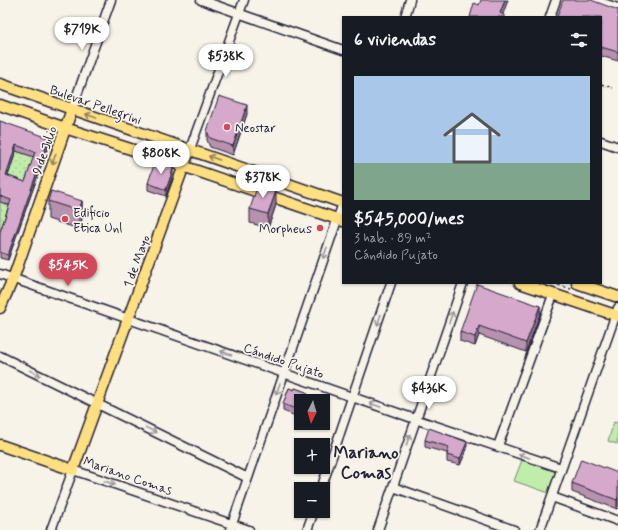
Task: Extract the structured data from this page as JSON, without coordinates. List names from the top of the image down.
{
  "streets": {
    "main road": [
      "Bulevar Pellegrini",
      "9 de Julio",
      "1 de Mayo",
      "Mariano Comas"
    ],
    "street": ["Cándido Pujato"]
  },
  "crossings": [
    ["Bulevar Pellegrini", "9 de Julio"],
    ["Bulevar Pellegrini", "1 de Mayo"],
    ["9 de Julio", "Cándido Pujato"],
    ["1 de Mayo", "Cándido Pujato"],
    ["1 de Mayo", "Mariano Comas"]
  ],
  "one_way": ["9 de Julio", "Cándido Pujato", "Mariano Comas"],
  "districts": ["Mariano Comas"],
  "places": ["Neostar", "Edificio Etica Unl", "Morpheus"],
  "north": "bottom",
  "page": {
    "heading": "6 viviendas",
    "price": [
      "$719K",
      "$538K",
      "$808K",
      "$378K",
      "$545K",
      "$436K"
    ],
    "list": [
      {
        "name": "$545,000/mes",
        "note": "3 hab. · 89 m² · Cándido Pujato"
      }
    ],
    "map_buttons": ["+", "−"]
  }
}
